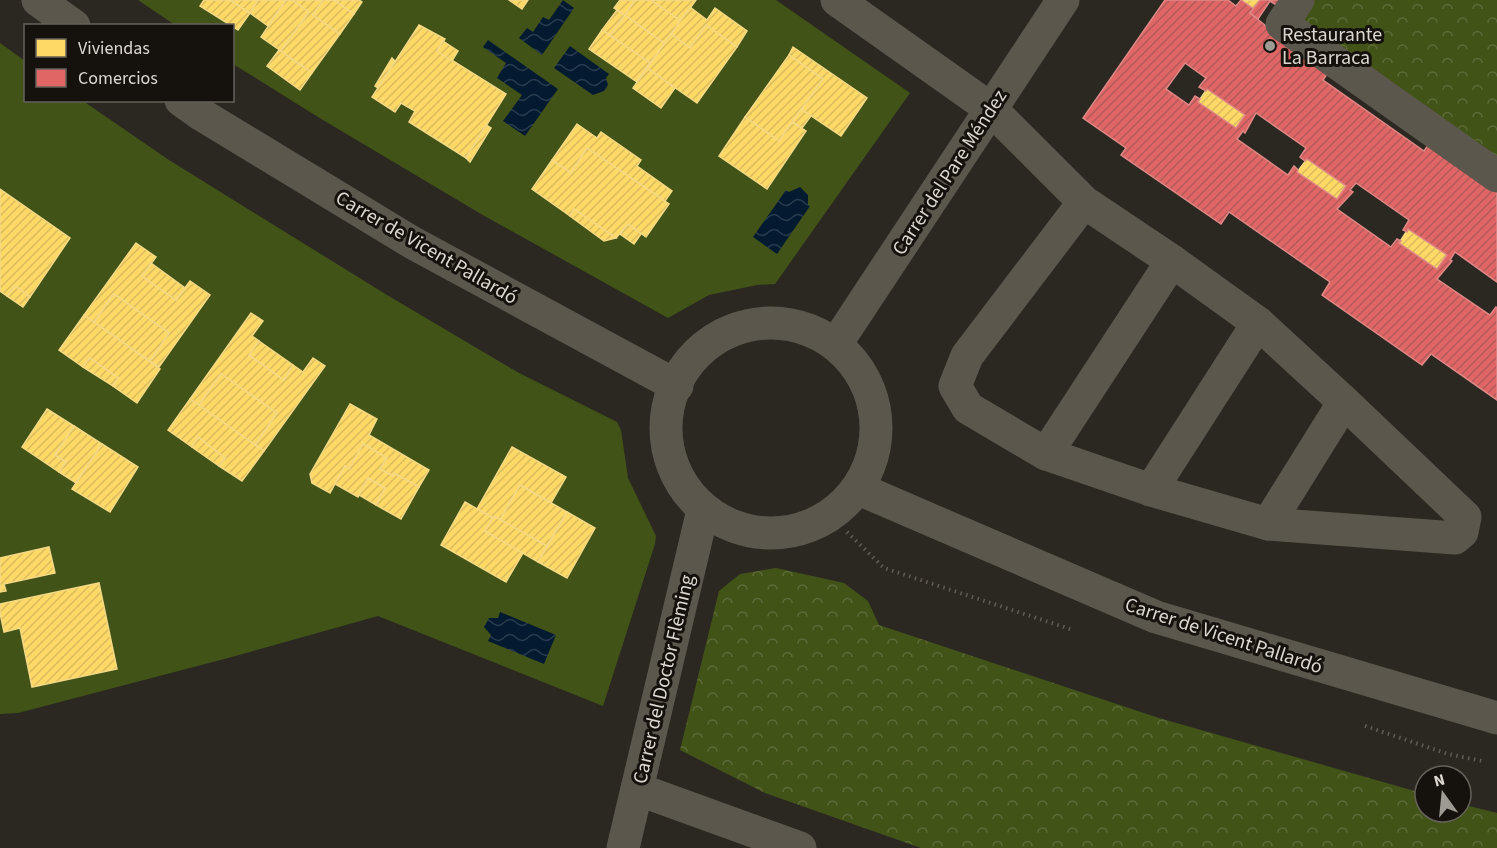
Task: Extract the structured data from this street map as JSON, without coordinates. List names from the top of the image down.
{
  "streets": {
    "street": ["Carrer del Pare Méndez", "Carrer de Vicent Pallardó", "Carrer del Doctor Flèming"]
  },
  "crossings": [
    ["Carrer del Pare Méndez", "Carrer de Vicent Pallardó"],
    ["Carrer del Pare Méndez", "Carrer del Doctor Flèming"],
    ["Carrer de Vicent Pallardó", "Carrer del Doctor Flèming"]
  ],
  "places": ["Restaurante La Barraca"],
  "legend": ["Viviendas", "Comercios"],
  "north": "top"
}
